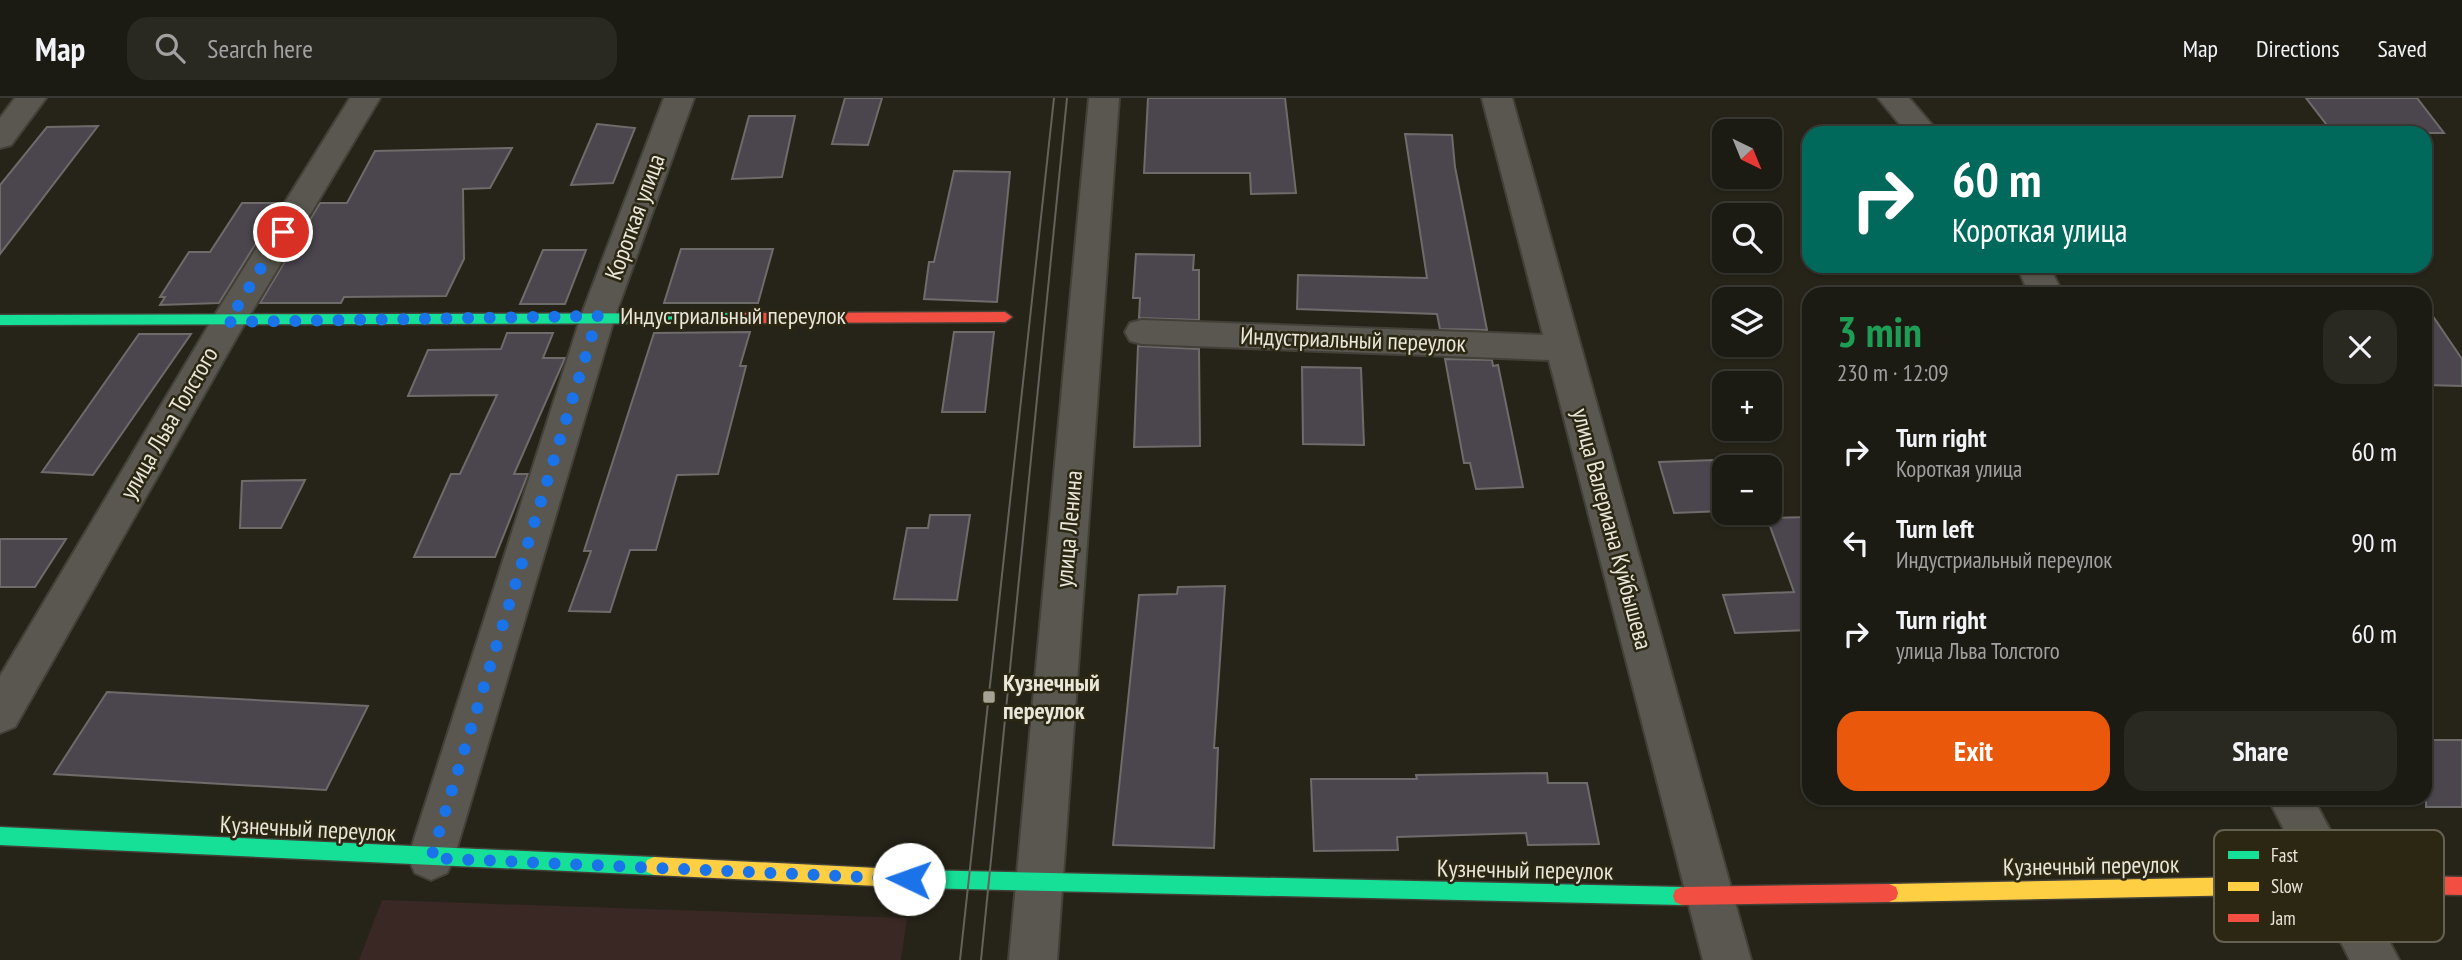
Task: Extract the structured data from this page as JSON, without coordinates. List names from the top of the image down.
{
  "streets": {
    "street": [
      "Короткая улица",
      "Индустриальный переулок",
      "улица Льва Толстого",
      "улица Ленина",
      "улица Валериана Куйбышева",
      "Кузнечный переулок"
    ]
  },
  "crossings": [
    ["Короткая улица", "Индустриальный переулок"],
    ["Короткая улица", "Кузнечный переулок"],
    ["Индустриальный переулок", "улица Льва Толстого"],
    ["Индустриальный переулок", "улица Валериана Куйбышева"],
    ["улица Ленина", "Кузнечный переулок"],
    ["улица Валериана Куйбышева", "Кузнечный переулок"]
  ],
  "places": {
    "transit": ["Кузнечный переулок"]
  },
  "legend": ["Fast", "Slow", "Jam"],
  "north": "bottom right",
  "page": {
    "header": "Map",
    "search": "Search here",
    "nav": ["Map", "Directions", "Saved"],
    "map_buttons": ["+", "−"],
    "turn": ["60 m", "Короткая улица"],
    "heading": ["3 min", "230 m · 12:09"],
    "list": [
      {
        "name": "Turn right",
        "note": "Короткая улица",
        "value": "60 m"
      },
      {
        "name": "Turn left",
        "note": "Индустриальный переулок",
        "value": "90 m"
      },
      {
        "name": "Turn right",
        "note": "улица Льва Толстого",
        "value": "60 m"
      }
    ],
    "buttons": ["Exit", "Share"]
  }
}
